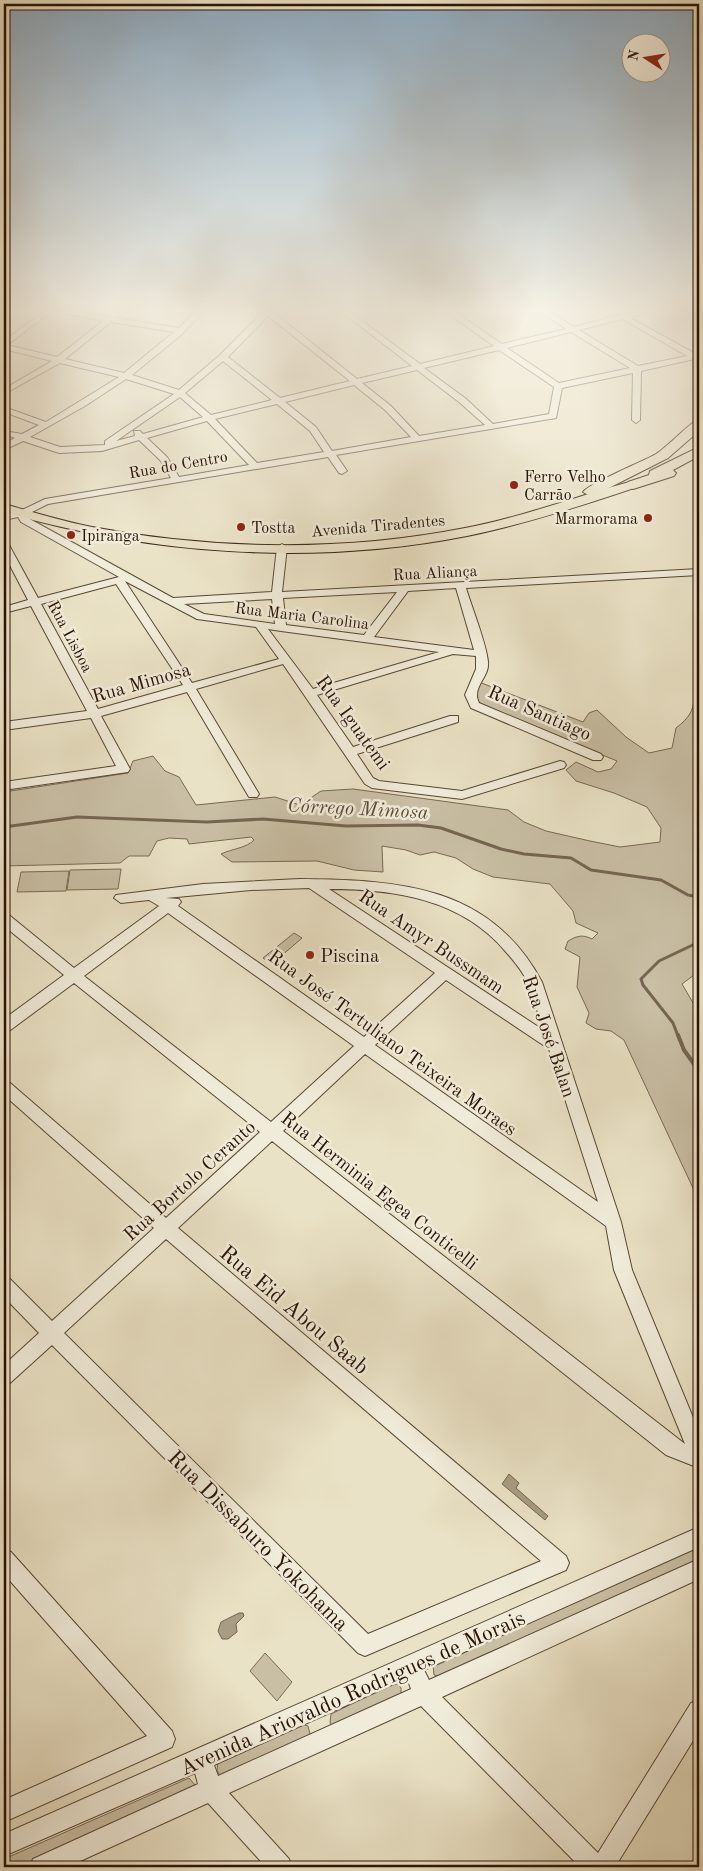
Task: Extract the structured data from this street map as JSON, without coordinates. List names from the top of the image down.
{
  "streets": {
    "main road": ["Avenida Tiradentes"],
    "street": [
      "Rua do Centro",
      "Rua Aliança",
      "Rua Maria Carolina",
      "Rua Lisboa",
      "Rua Mimosa",
      "Rua Santiago",
      "Rua Iguatemi",
      "Rua Amyr Bussmam",
      "Rua José Balan",
      "Rua José Tertuliano Teixeira Moraes",
      "Rua Bortolo Ceranto",
      "Rua Herminia Egea Conticelli",
      "Rua Eid Abou Saab",
      "Rua Dissaburo Yokohama",
      "Avenida Ariovaldo Rodrigues de Morais"
    ]
  },
  "crossings": [
    ["Rua do Centro", "Avenida Tiradentes"],
    ["Rua do Centro", "Rua Maria Carolina"],
    ["Avenida Tiradentes", "Rua Maria Carolina"],
    ["Rua Aliança", "Rua Maria Carolina"],
    ["Rua Aliança", "Rua Santiago"],
    ["Rua Maria Carolina", "Rua Santiago"],
    ["Rua Maria Carolina", "Rua Iguatemi"],
    ["Rua Lisboa", "Rua Mimosa"],
    ["Rua Mimosa", "Rua Iguatemi"],
    ["Rua Amyr Bussmam", "Rua José Balan"],
    ["Rua Amyr Bussmam", "Rua Bortolo Ceranto"],
    ["Rua José Balan", "Rua José Tertuliano Teixeira Moraes"],
    ["Rua José Tertuliano Teixeira Moraes", "Rua Bortolo Ceranto"],
    ["Rua Bortolo Ceranto", "Rua Herminia Egea Conticelli"],
    ["Rua Bortolo Ceranto", "Rua Eid Abou Saab"],
    ["Rua Bortolo Ceranto", "Rua Dissaburo Yokohama"],
    ["Rua Eid Abou Saab", "Rua Dissaburo Yokohama"]
  ],
  "water": ["Córrego Mimosa"],
  "places": [
    "Ferro Velho Carrão",
    "Marmorama",
    "Tostta",
    "Ipiranga",
    "Piscina"
  ],
  "north": "left"
}
